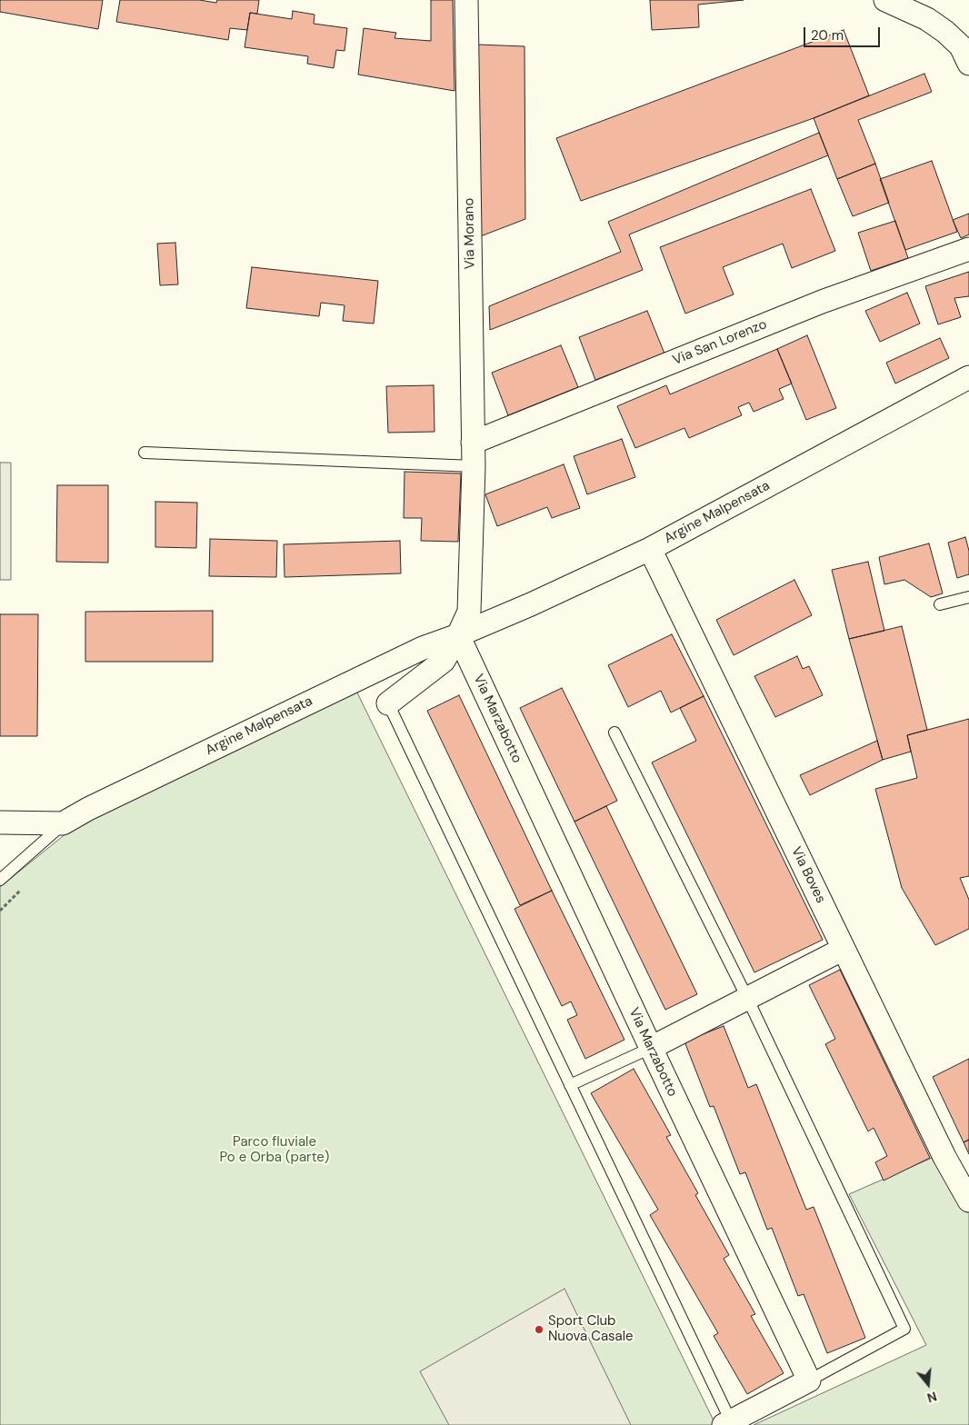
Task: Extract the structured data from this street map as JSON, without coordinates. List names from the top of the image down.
{
  "streets": {
    "street": [
      "Via Morano",
      "Via San Lorenzo",
      "Argine Malpensata",
      "Via Marzabotto",
      "Via Boves"
    ]
  },
  "crossings": [
    ["Via Morano", "Via San Lorenzo"],
    ["Via Morano", "Argine Malpensata"],
    ["Via Morano", "Via Marzabotto"],
    ["Argine Malpensata", "Via Marzabotto"],
    ["Argine Malpensata", "Via Boves"]
  ],
  "parks": ["Parco fluviale Po e Orba (parte)"],
  "places": ["Sport Club Nuova Casale"],
  "scale_bar": "20 m",
  "north": "bottom"
}
